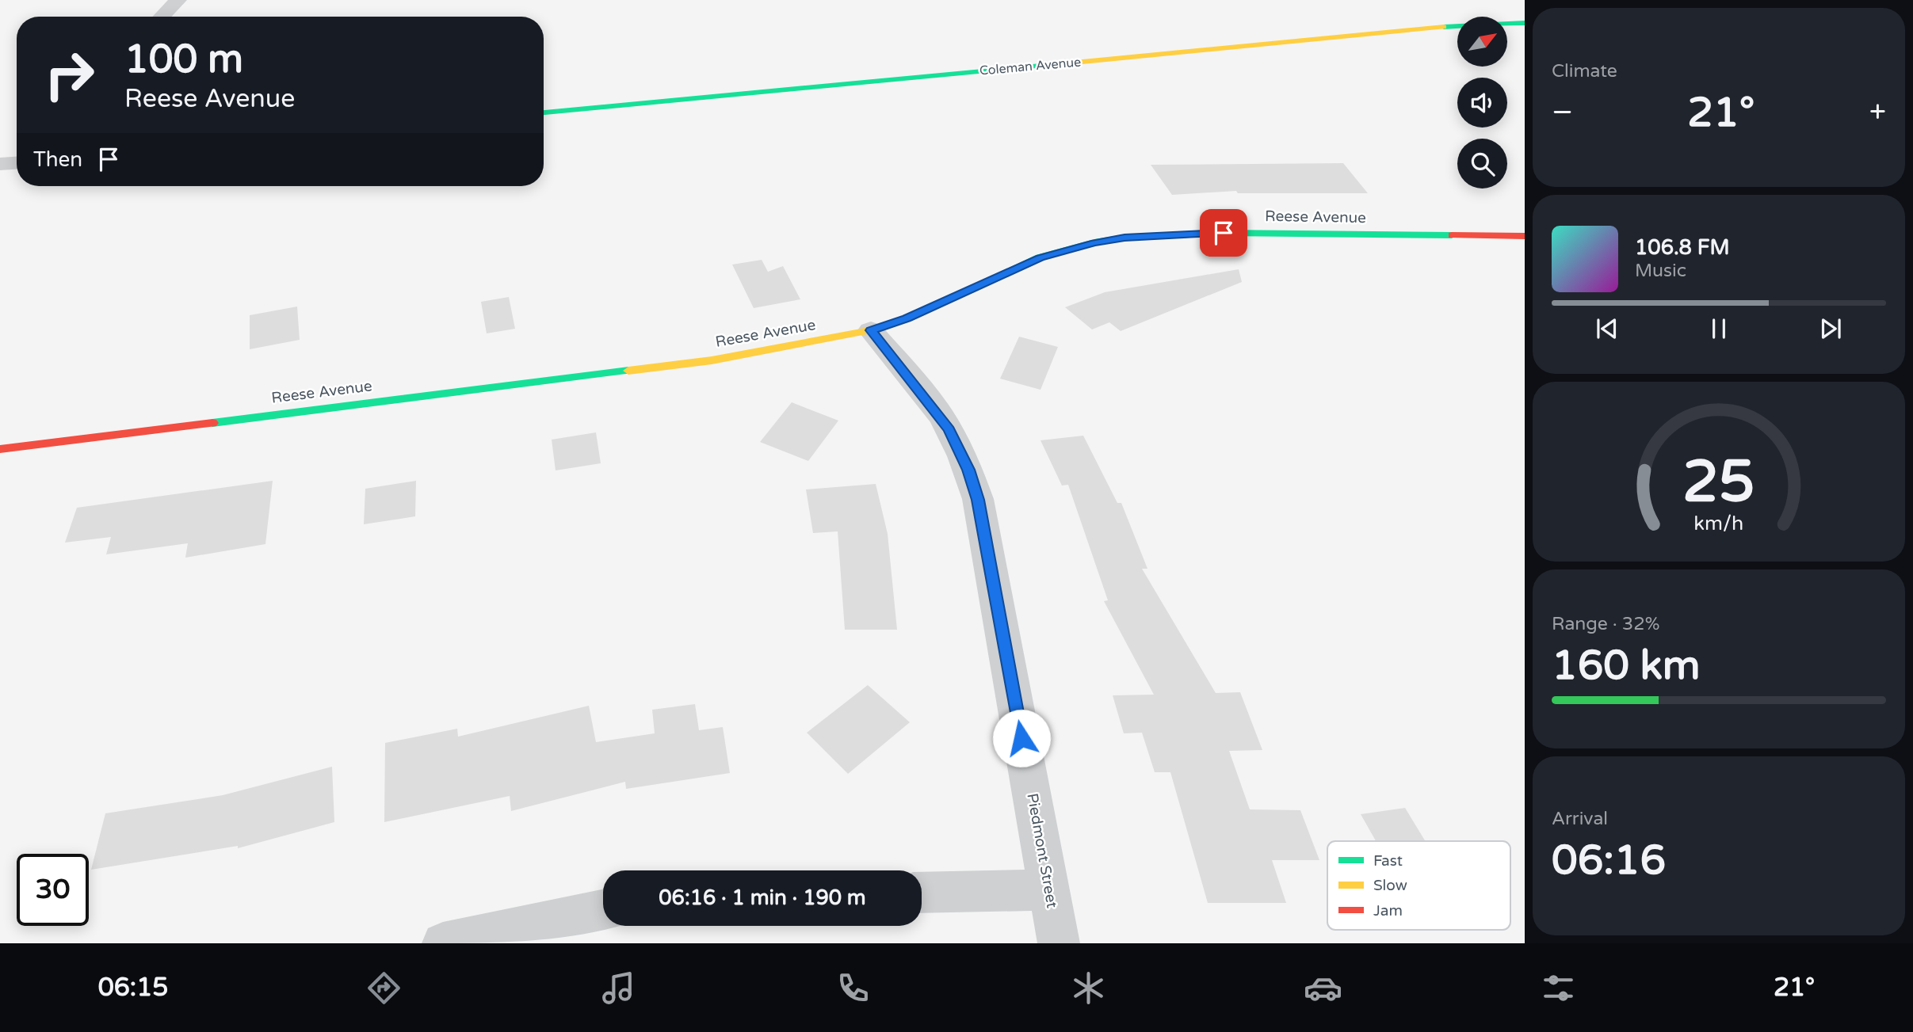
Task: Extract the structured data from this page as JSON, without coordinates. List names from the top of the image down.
{
  "streets": {
    "street": ["Coleman Avenue", "Reese Avenue", "Piedmont Street"]
  },
  "crossings": [
    ["Reese Avenue", "Piedmont Street"]
  ],
  "legend": ["Fast", "Slow", "Jam"],
  "north": "top right",
  "page": {
    "tile": [
      "Climate",
      ["Range · 32%", "160 km"],
      ["Arrival", "06:16"]
    ],
    "turn": ["100 m", "Reese Avenue"],
    "heat": ["−", "21°", "+"],
    "then": "Then",
    "song": ["106.8 FM", "Music"],
    "limit": "30",
    "trip": "06:16 · 1 min · 190 m",
    "tabs": ["06:15", "21°"],
    "gauge": ["25", "km/h"]
  }
}
